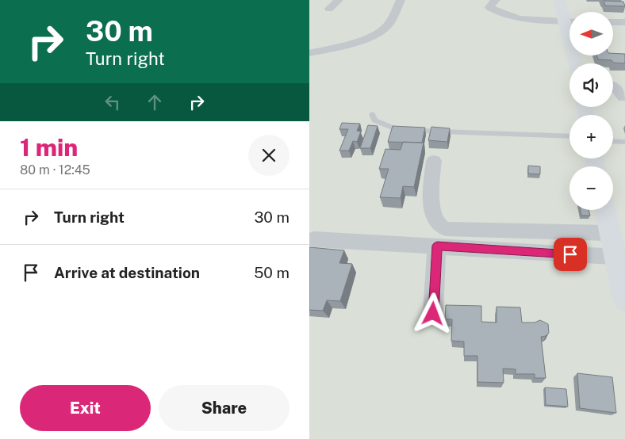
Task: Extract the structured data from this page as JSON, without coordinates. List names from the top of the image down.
{
  "north": "left",
  "page": {
    "turn": ["30 m", "Turn right"],
    "map_buttons": ["+", "−"],
    "heading": ["1 min", "80 m · 12:45"],
    "list": [
      {
        "name": "Turn right",
        "value": "30 m"
      },
      {
        "name": "Arrive at destination",
        "value": "50 m"
      }
    ],
    "buttons": ["Exit", "Share"]
  }
}
